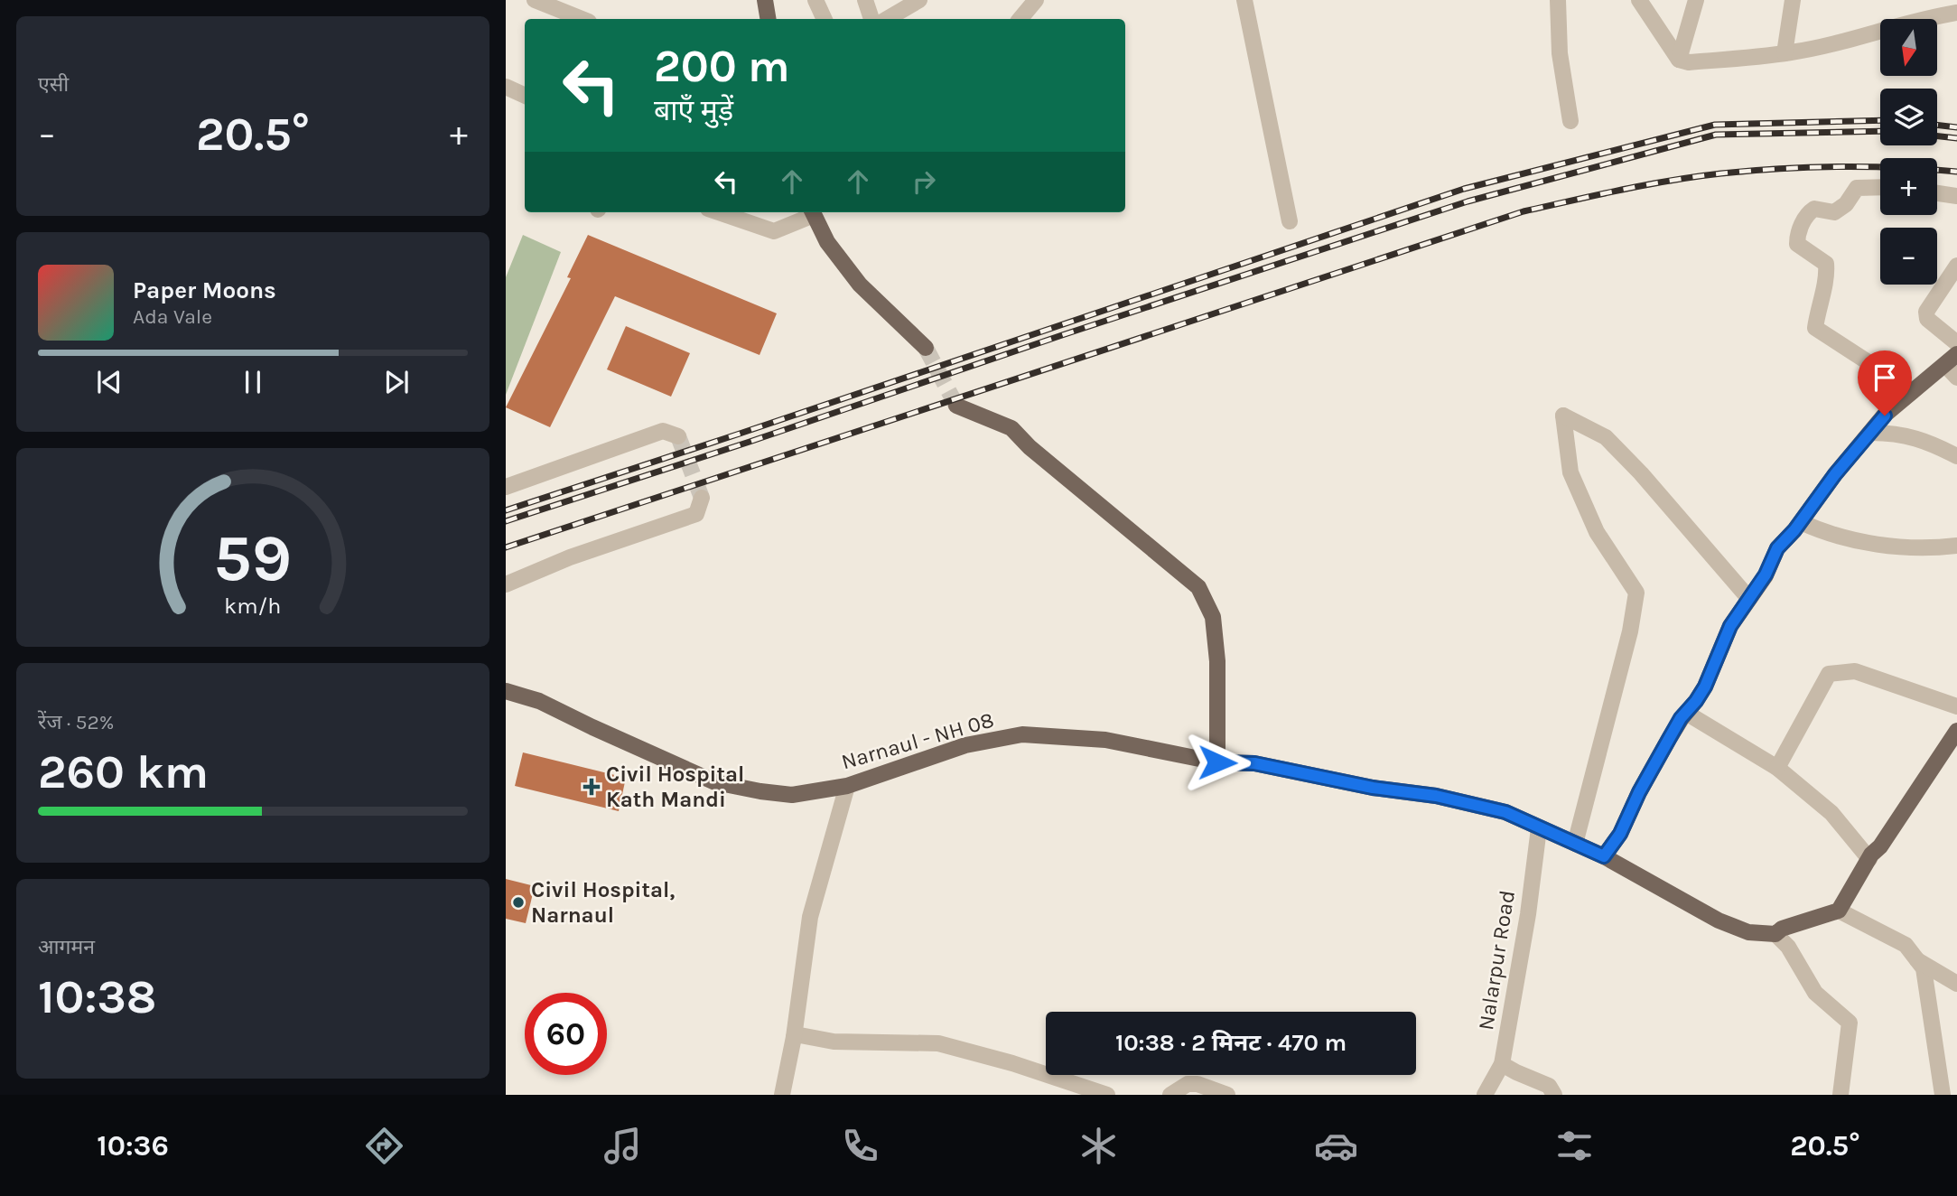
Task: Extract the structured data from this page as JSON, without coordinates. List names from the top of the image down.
{
  "streets": {
    "main road": ["Narnaul - NH 08"],
    "street": ["Nalarpur Road"]
  },
  "crossings": [
    ["Narnaul - NH 08", "Nalarpur Road"]
  ],
  "places": {
    "health": ["Civil Hospital Kath Mandi"],
    "other": ["Civil Hospital, Narnaul"]
  },
  "north": "bottom",
  "page": {
    "tile": [
      "एसी",
      ["रेंज · 52%", "260 km"],
      ["आगमन", "10:38"]
    ],
    "map_buttons": ["+", "−"],
    "turn": ["200 m", "बाएँ मुड़ें"],
    "heat": ["−", "20.5°", "+"],
    "song": ["Paper Moons", "Ada Vale"],
    "limit": "60",
    "trip": "10:38 · 2 मिनट · 470 m",
    "tabs": ["10:36", "20.5°"],
    "gauge": ["59", "km/h"]
  }
}
